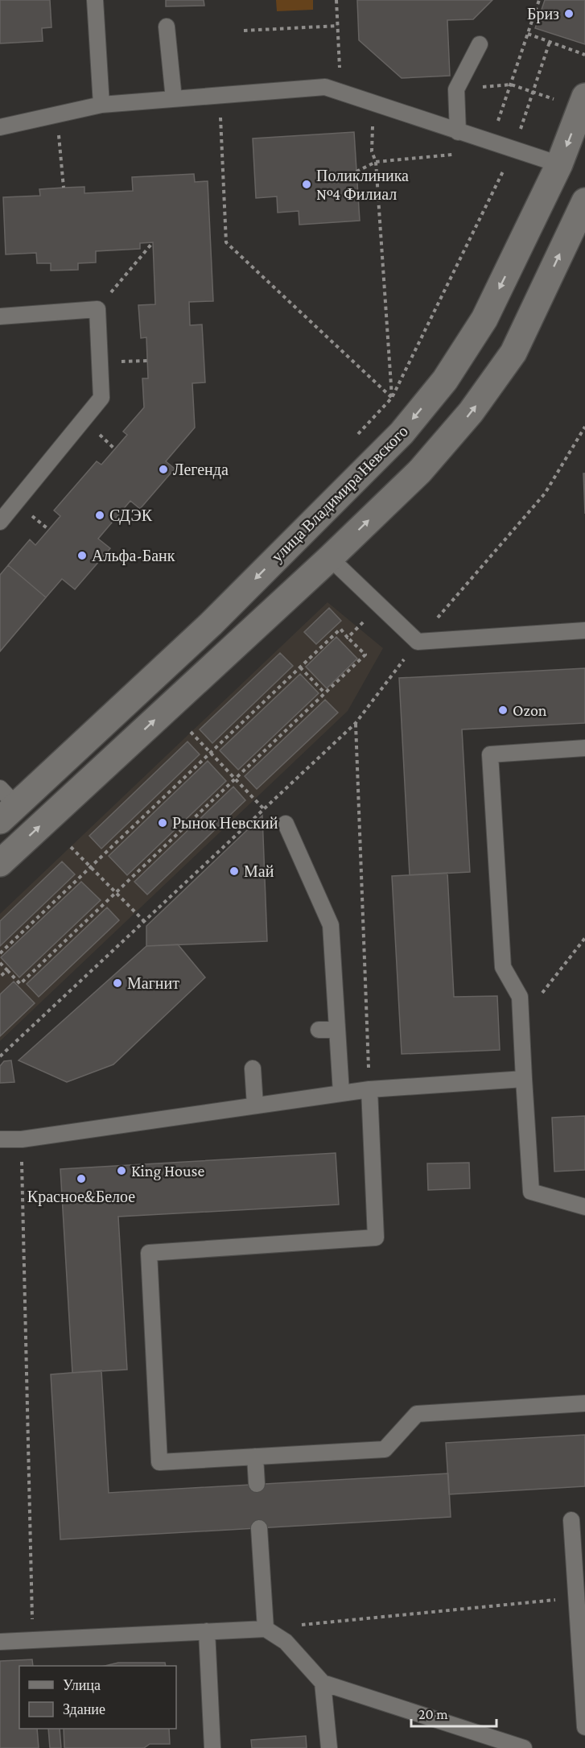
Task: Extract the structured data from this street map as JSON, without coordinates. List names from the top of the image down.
{
  "streets": {
    "street": ["улица Владимира Невского"]
  },
  "places": [
    "Бриз",
    "Поликлиника №4 Филиал",
    "Легенда",
    "СДЭК",
    "Альфа-Банк",
    "Ozon",
    "Рынок Невский",
    "Май",
    "Магнит",
    "King House",
    "Красное&Белое"
  ],
  "legend": ["Улица", "Здание"],
  "scale_bar": "20 m"
}
